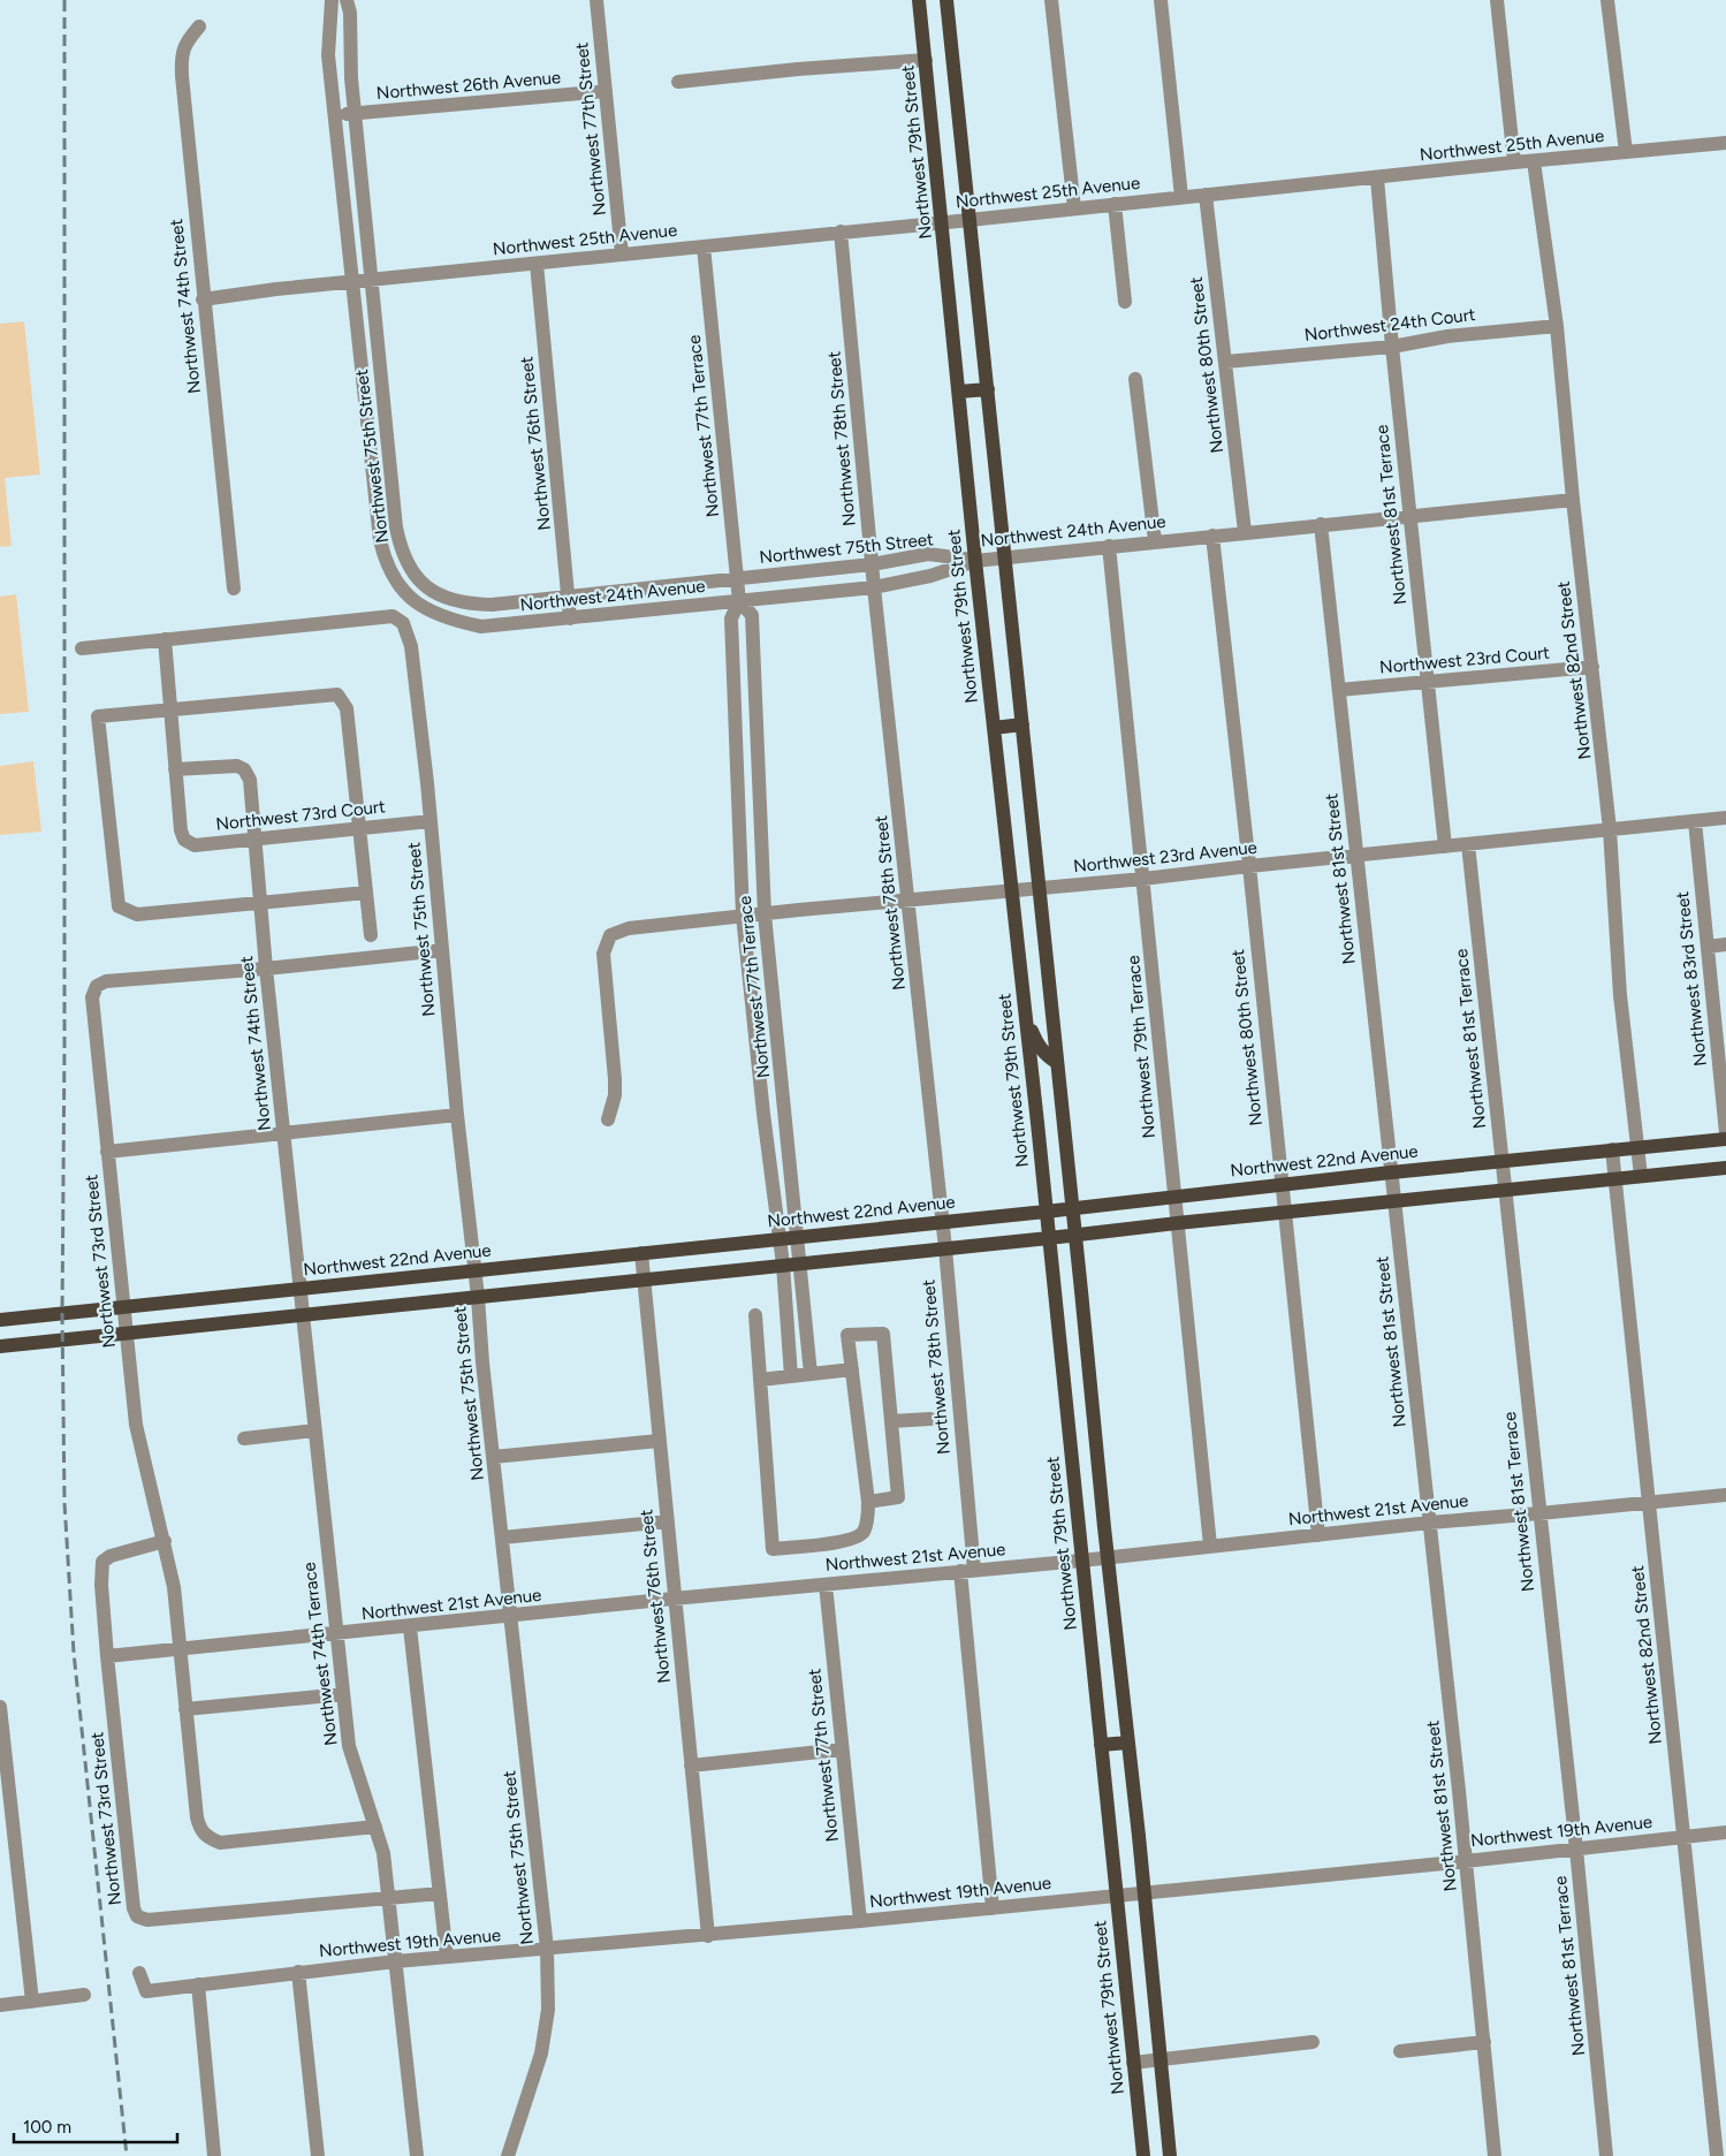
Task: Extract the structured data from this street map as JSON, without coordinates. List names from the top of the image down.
{
  "streets": {
    "main road": ["Northwest 79th Street", "Northwest 22nd Avenue"],
    "street": [
      "Northwest 26th Avenue",
      "Northwest 77th Street",
      "Northwest 25th Avenue",
      "Northwest 74th Street",
      "Northwest 24th Court",
      "Northwest 80th Street",
      "Northwest 77th Terrace",
      "Northwest 78th Street",
      "Northwest 76th Street",
      "Northwest 75th Street",
      "Northwest 81st Terrace",
      "Northwest 24th Avenue",
      "Northwest 23rd Court",
      "Northwest 82nd Street",
      "Northwest 73rd Court",
      "Northwest 23rd Avenue",
      "Northwest 81st Street",
      "Northwest 83rd Street",
      "Northwest 79th Terrace",
      "Northwest 73rd Street",
      "Northwest 21st Avenue",
      "Northwest 74th Terrace",
      "Northwest 19th Avenue"
    ]
  },
  "crossings": [
    ["Northwest 26th Avenue", "Northwest 77th Street"],
    ["Northwest 26th Avenue", "Northwest 75th Street"],
    ["Northwest 77th Street", "Northwest 25th Avenue"],
    ["Northwest 77th Street", "Northwest 21st Avenue"],
    ["Northwest 77th Street", "Northwest 19th Avenue"],
    ["Northwest 25th Avenue", "Northwest 79th Street"],
    ["Northwest 25th Avenue", "Northwest 74th Street"],
    ["Northwest 25th Avenue", "Northwest 80th Street"],
    ["Northwest 25th Avenue", "Northwest 77th Terrace"],
    ["Northwest 25th Avenue", "Northwest 78th Street"],
    ["Northwest 25th Avenue", "Northwest 76th Street"],
    ["Northwest 25th Avenue", "Northwest 75th Street"],
    ["Northwest 25th Avenue", "Northwest 81st Terrace"],
    ["Northwest 25th Avenue", "Northwest 82nd Street"],
    ["Northwest 79th Street", "Northwest 75th Street"],
    ["Northwest 79th Street", "Northwest 24th Avenue"],
    ["Northwest 79th Street", "Northwest 23rd Avenue"],
    ["Northwest 79th Street", "Northwest 22nd Avenue"],
    ["Northwest 79th Street", "Northwest 21st Avenue"],
    ["Northwest 79th Street", "Northwest 19th Avenue"],
    ["Northwest 74th Street", "Northwest 73rd Court"],
    ["Northwest 74th Street", "Northwest 22nd Avenue"],
    ["Northwest 74th Street", "Northwest 73rd Street"],
    ["Northwest 74th Street", "Northwest 74th Terrace"],
    ["Northwest 24th Court", "Northwest 80th Street"],
    ["Northwest 24th Court", "Northwest 81st Terrace"],
    ["Northwest 24th Court", "Northwest 82nd Street"],
    ["Northwest 80th Street", "Northwest 24th Avenue"],
    ["Northwest 80th Street", "Northwest 23rd Avenue"],
    ["Northwest 80th Street", "Northwest 22nd Avenue"],
    ["Northwest 80th Street", "Northwest 21st Avenue"],
    ["Northwest 77th Terrace", "Northwest 75th Street"],
    ["Northwest 77th Terrace", "Northwest 24th Avenue"],
    ["Northwest 77th Terrace", "Northwest 23rd Avenue"],
    ["Northwest 77th Terrace", "Northwest 22nd Avenue"],
    ["Northwest 78th Street", "Northwest 75th Street"],
    ["Northwest 78th Street", "Northwest 24th Avenue"],
    ["Northwest 78th Street", "Northwest 23rd Avenue"],
    ["Northwest 78th Street", "Northwest 22nd Avenue"],
    ["Northwest 78th Street", "Northwest 21st Avenue"],
    ["Northwest 78th Street", "Northwest 19th Avenue"],
    ["Northwest 76th Street", "Northwest 75th Street"],
    ["Northwest 76th Street", "Northwest 24th Avenue"],
    ["Northwest 76th Street", "Northwest 22nd Avenue"],
    ["Northwest 76th Street", "Northwest 21st Avenue"],
    ["Northwest 76th Street", "Northwest 19th Avenue"],
    ["Northwest 75th Street", "Northwest 24th Avenue"],
    ["Northwest 75th Street", "Northwest 73rd Court"],
    ["Northwest 75th Street", "Northwest 22nd Avenue"],
    ["Northwest 75th Street", "Northwest 21st Avenue"],
    ["Northwest 75th Street", "Northwest 19th Avenue"],
    ["Northwest 81st Terrace", "Northwest 24th Avenue"],
    ["Northwest 81st Terrace", "Northwest 23rd Court"],
    ["Northwest 81st Terrace", "Northwest 23rd Avenue"],
    ["Northwest 81st Terrace", "Northwest 22nd Avenue"],
    ["Northwest 81st Terrace", "Northwest 21st Avenue"],
    ["Northwest 81st Terrace", "Northwest 19th Avenue"],
    ["Northwest 24th Avenue", "Northwest 82nd Street"],
    ["Northwest 24th Avenue", "Northwest 81st Street"],
    ["Northwest 24th Avenue", "Northwest 79th Terrace"],
    ["Northwest 23rd Court", "Northwest 82nd Street"],
    ["Northwest 23rd Court", "Northwest 81st Street"],
    ["Northwest 82nd Street", "Northwest 23rd Avenue"],
    ["Northwest 82nd Street", "Northwest 22nd Avenue"],
    ["Northwest 82nd Street", "Northwest 21st Avenue"],
    ["Northwest 82nd Street", "Northwest 19th Avenue"],
    ["Northwest 23rd Avenue", "Northwest 81st Street"],
    ["Northwest 23rd Avenue", "Northwest 83rd Street"],
    ["Northwest 23rd Avenue", "Northwest 79th Terrace"],
    ["Northwest 81st Street", "Northwest 22nd Avenue"],
    ["Northwest 81st Street", "Northwest 21st Avenue"],
    ["Northwest 81st Street", "Northwest 19th Avenue"],
    ["Northwest 79th Terrace", "Northwest 22nd Avenue"],
    ["Northwest 79th Terrace", "Northwest 21st Avenue"],
    ["Northwest 22nd Avenue", "Northwest 73rd Street"],
    ["Northwest 73rd Street", "Northwest 21st Avenue"],
    ["Northwest 73rd Street", "Northwest 74th Terrace"],
    ["Northwest 21st Avenue", "Northwest 74th Terrace"],
    ["Northwest 74th Terrace", "Northwest 19th Avenue"]
  ],
  "scale_bar": "100 m"
}
